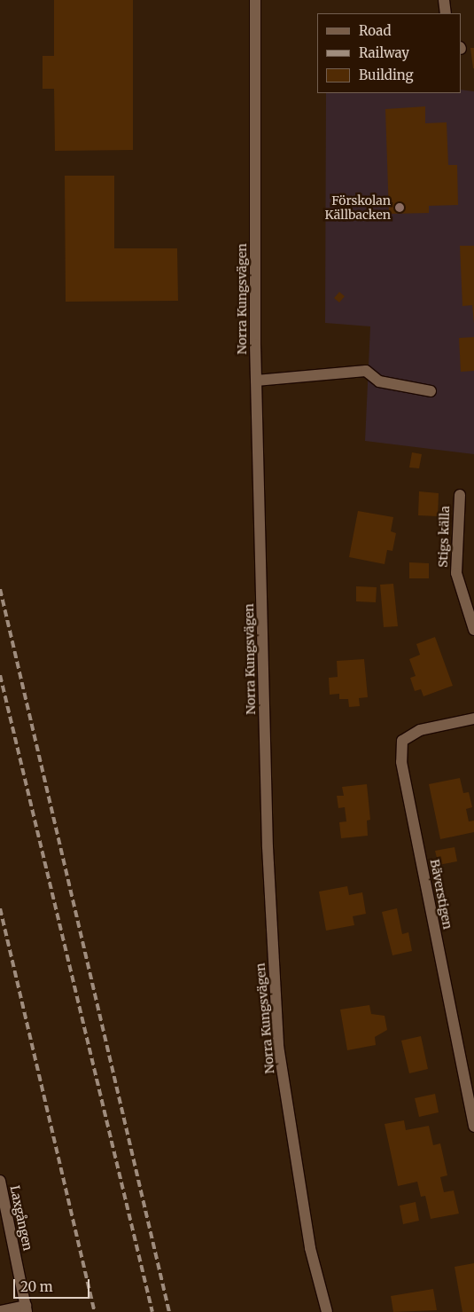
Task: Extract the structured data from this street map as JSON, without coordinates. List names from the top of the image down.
{
  "streets": {
    "street": [
      "Norra Kungsvägen",
      "Stigs källa",
      "Bäverstigen",
      "Laxgången"
    ]
  },
  "places": ["Förskolan Källbacken"],
  "legend": ["Road", "Railway", "Building"],
  "scale_bar": "20 m"
}
